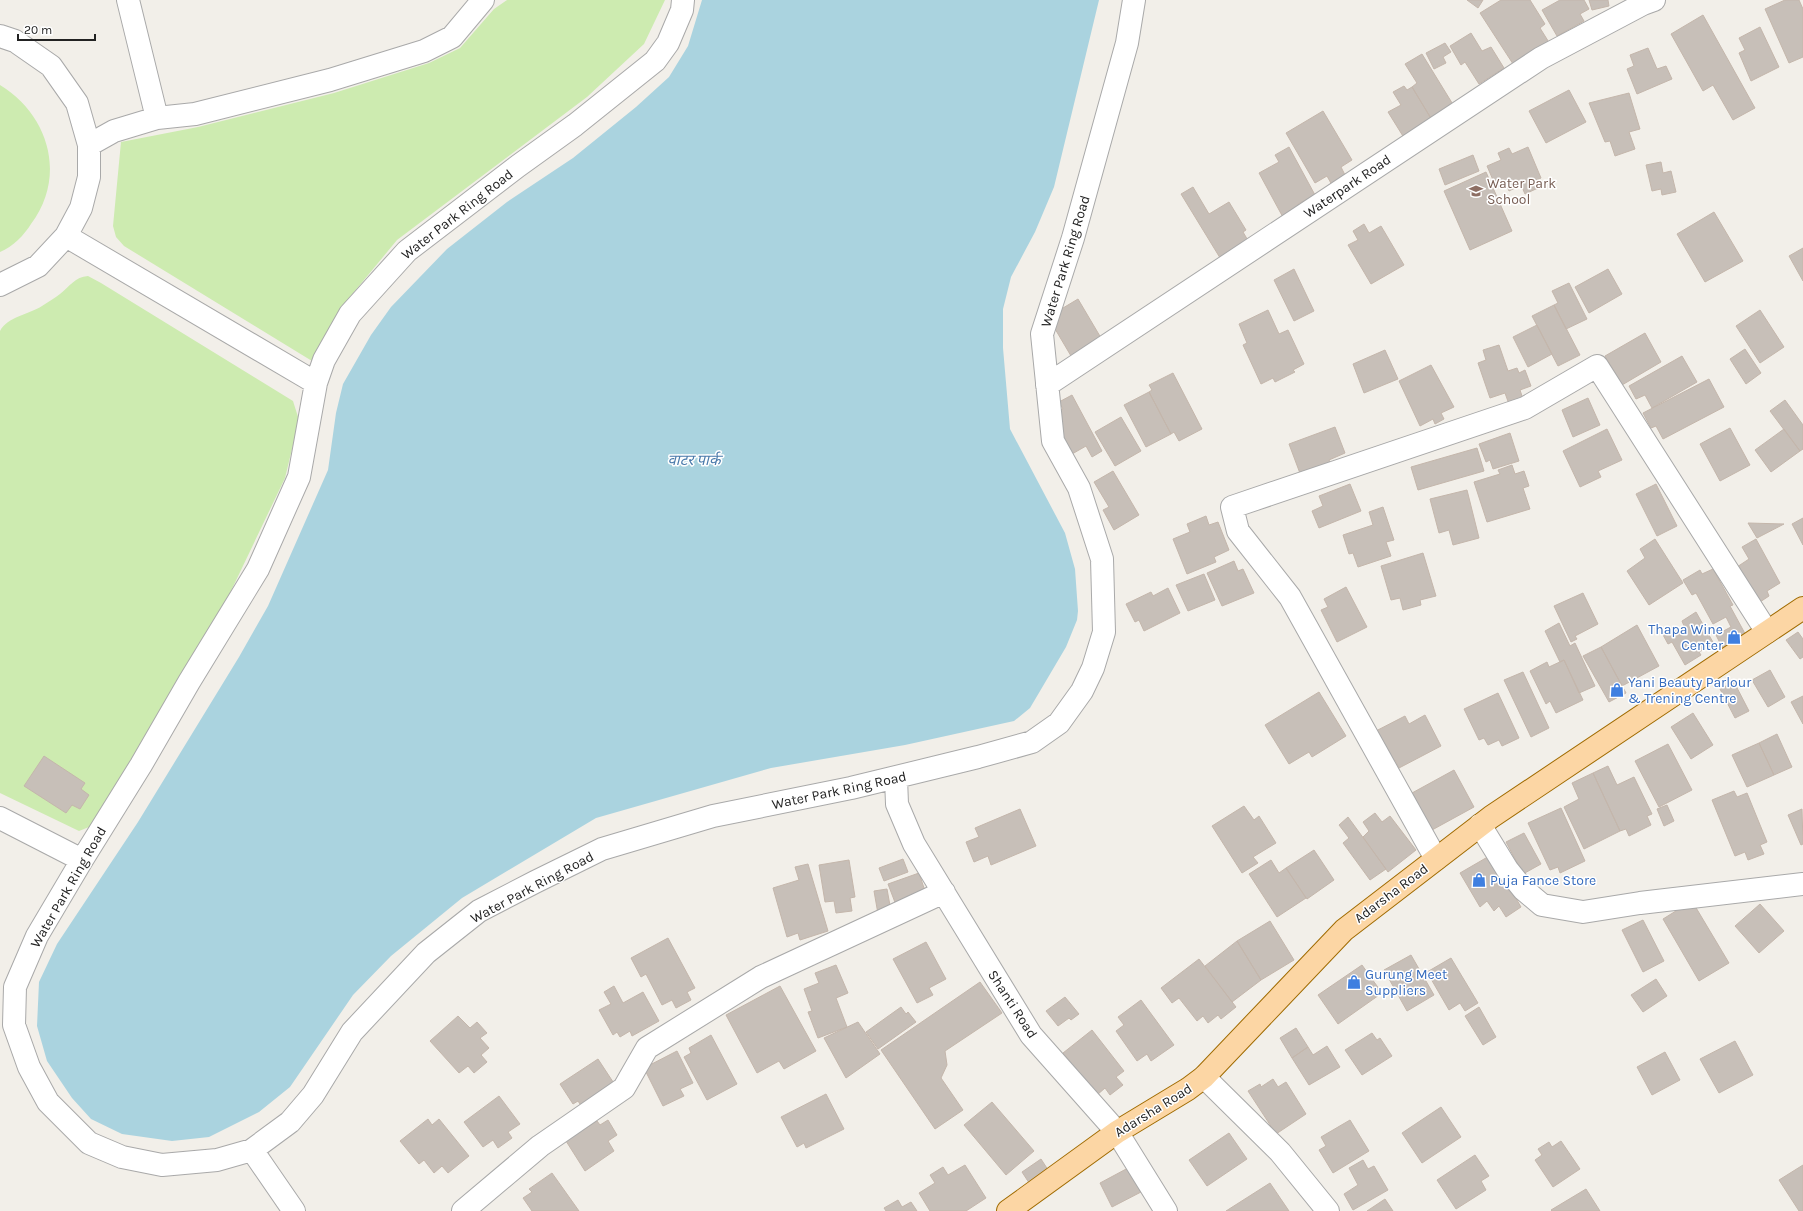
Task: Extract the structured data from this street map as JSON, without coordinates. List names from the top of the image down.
{
  "streets": {
    "main road": ["Adarsha Road"],
    "street": ["Waterpark Road", "Water Park Ring Road", "Shanti Road"]
  },
  "crossings": [
    ["Waterpark Road", "Water Park Ring Road"],
    ["Water Park Ring Road", "Shanti Road"],
    ["Adarsha Road", "Shanti Road"]
  ],
  "water": ["वाटर पार्क"],
  "places": {
    "school or university": ["Water Park School"],
    "shop": [
      "Thapa Wine Center",
      "Yani Beauty Parlour & Trening Centre",
      "Puja Fance Store",
      "Gurung Meet Suppliers"
    ]
  },
  "scale_bar": "20 m"
}
